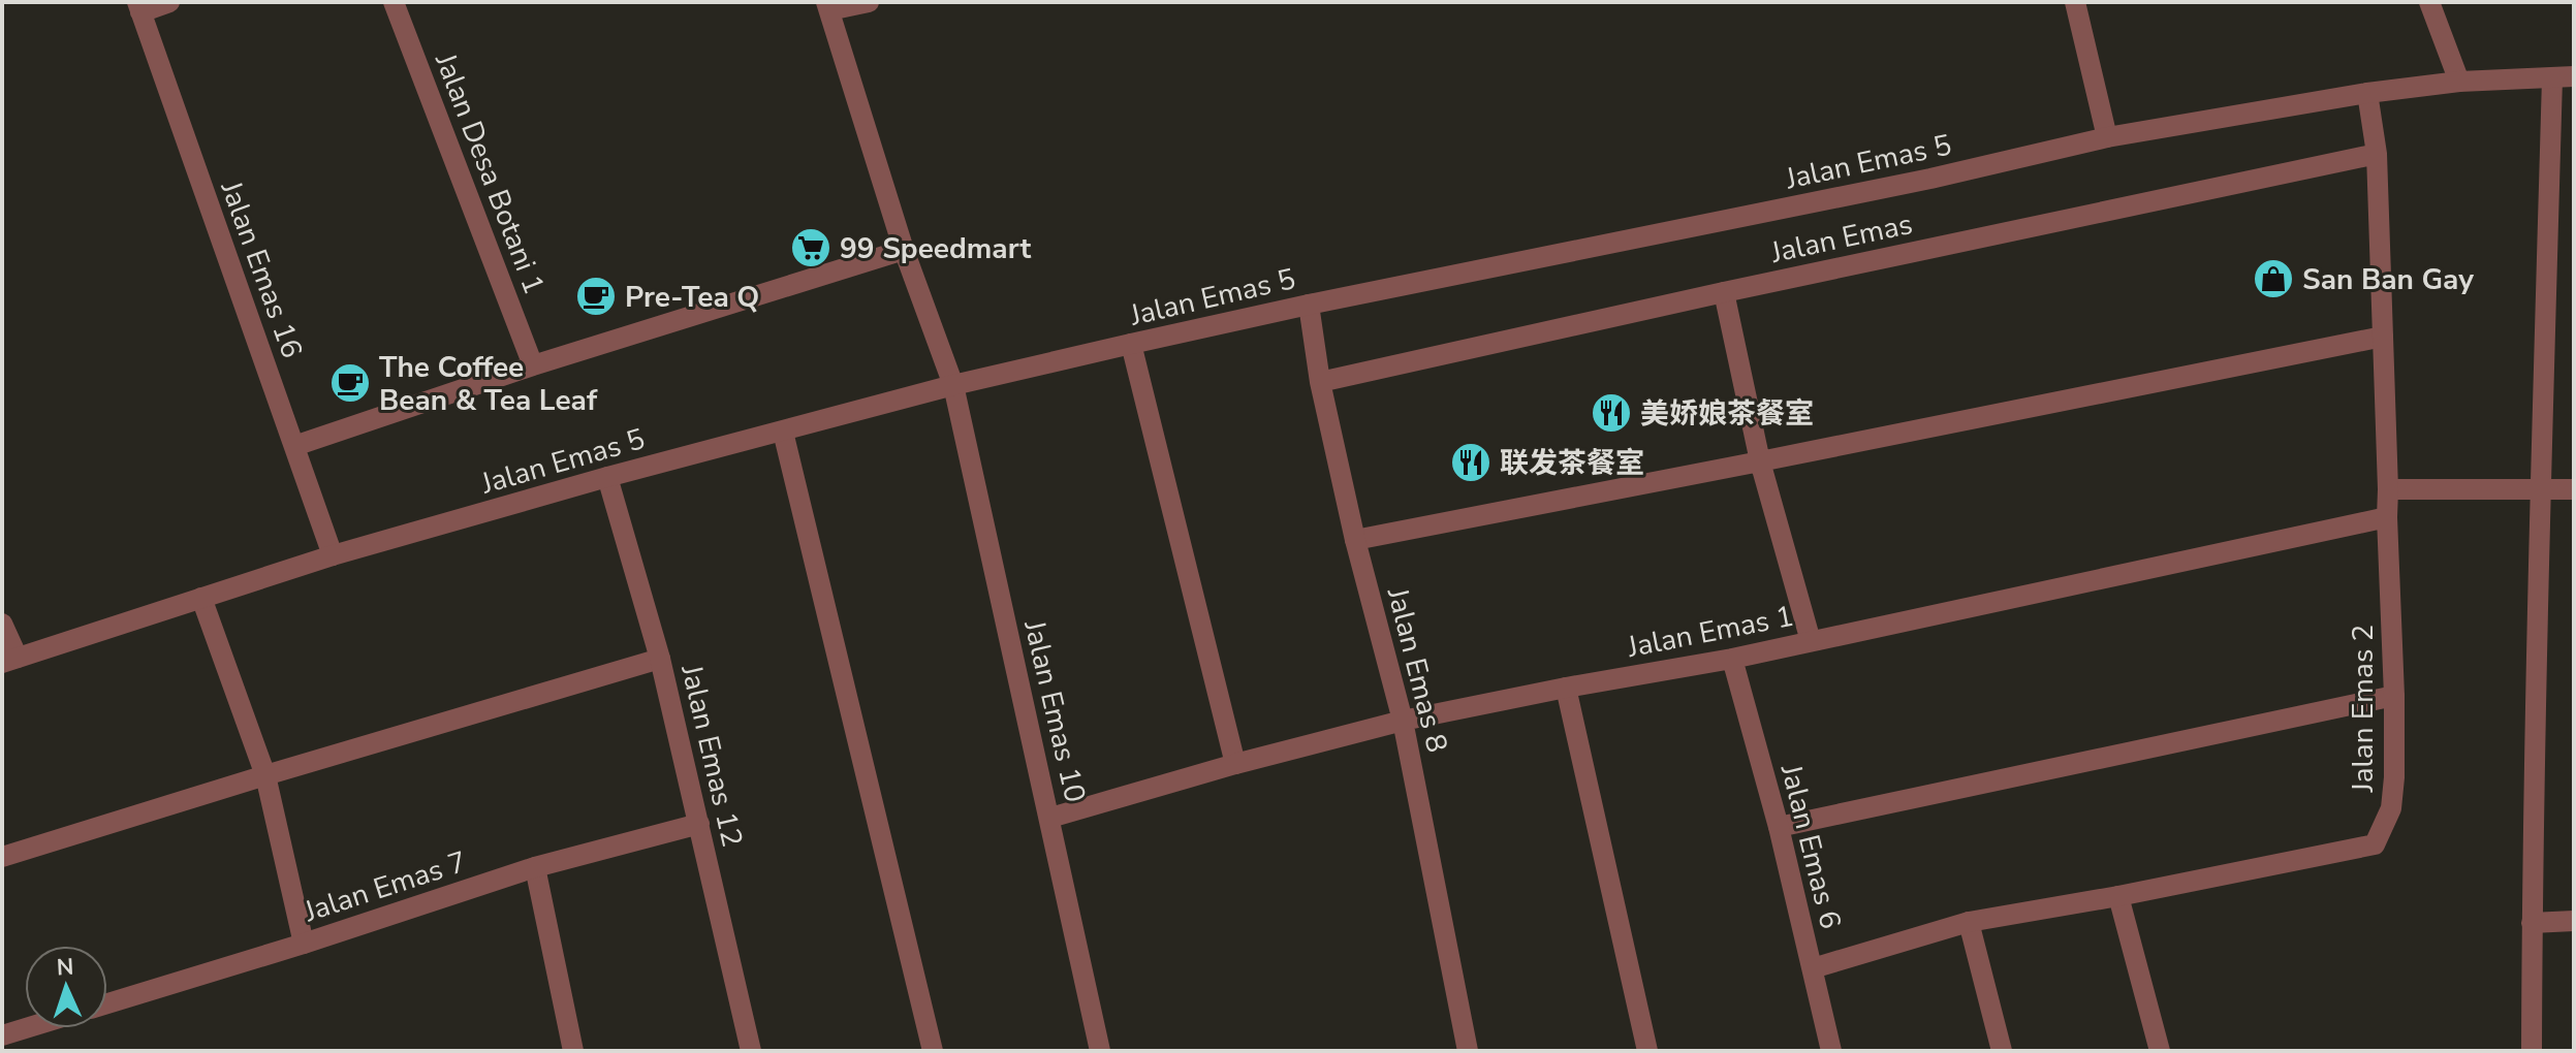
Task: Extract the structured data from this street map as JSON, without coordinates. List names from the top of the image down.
{
  "streets": {
    "street": [
      "Jalan Emas 5",
      "Jalan Desa Botani 1",
      "Jalan Emas",
      "Jalan Emas 16",
      "Jalan Emas 1",
      "Jalan Emas 8",
      "Jalan Emas 2",
      "Jalan Emas 10",
      "Jalan Emas 12",
      "Jalan Emas 6",
      "Jalan Emas 7"
    ]
  },
  "crossings": [
    ["Jalan Emas 5", "Jalan Emas 16"],
    ["Jalan Emas 5", "Jalan Emas 8"],
    ["Jalan Emas 5", "Jalan Emas 2"],
    ["Jalan Emas 5", "Jalan Emas 10"],
    ["Jalan Emas 5", "Jalan Emas 12"],
    ["Jalan Emas", "Jalan Emas 8"],
    ["Jalan Emas", "Jalan Emas 2"],
    ["Jalan Emas 1", "Jalan Emas 8"],
    ["Jalan Emas 1", "Jalan Emas 2"],
    ["Jalan Emas 1", "Jalan Emas 10"],
    ["Jalan Emas 1", "Jalan Emas 6"],
    ["Jalan Emas 2", "Jalan Emas 6"],
    ["Jalan Emas 12", "Jalan Emas 7"]
  ],
  "places": {
    "supermarket": ["99 Speedmart"],
    "shop": ["San Ban Gay"],
    "cafe": ["Pre-Tea Q", "The Coffee Bean & Tea Leaf"],
    "restaurant": ["美娇娘茶餐室", "联发茶餐室"]
  },
  "north": "top"
}
